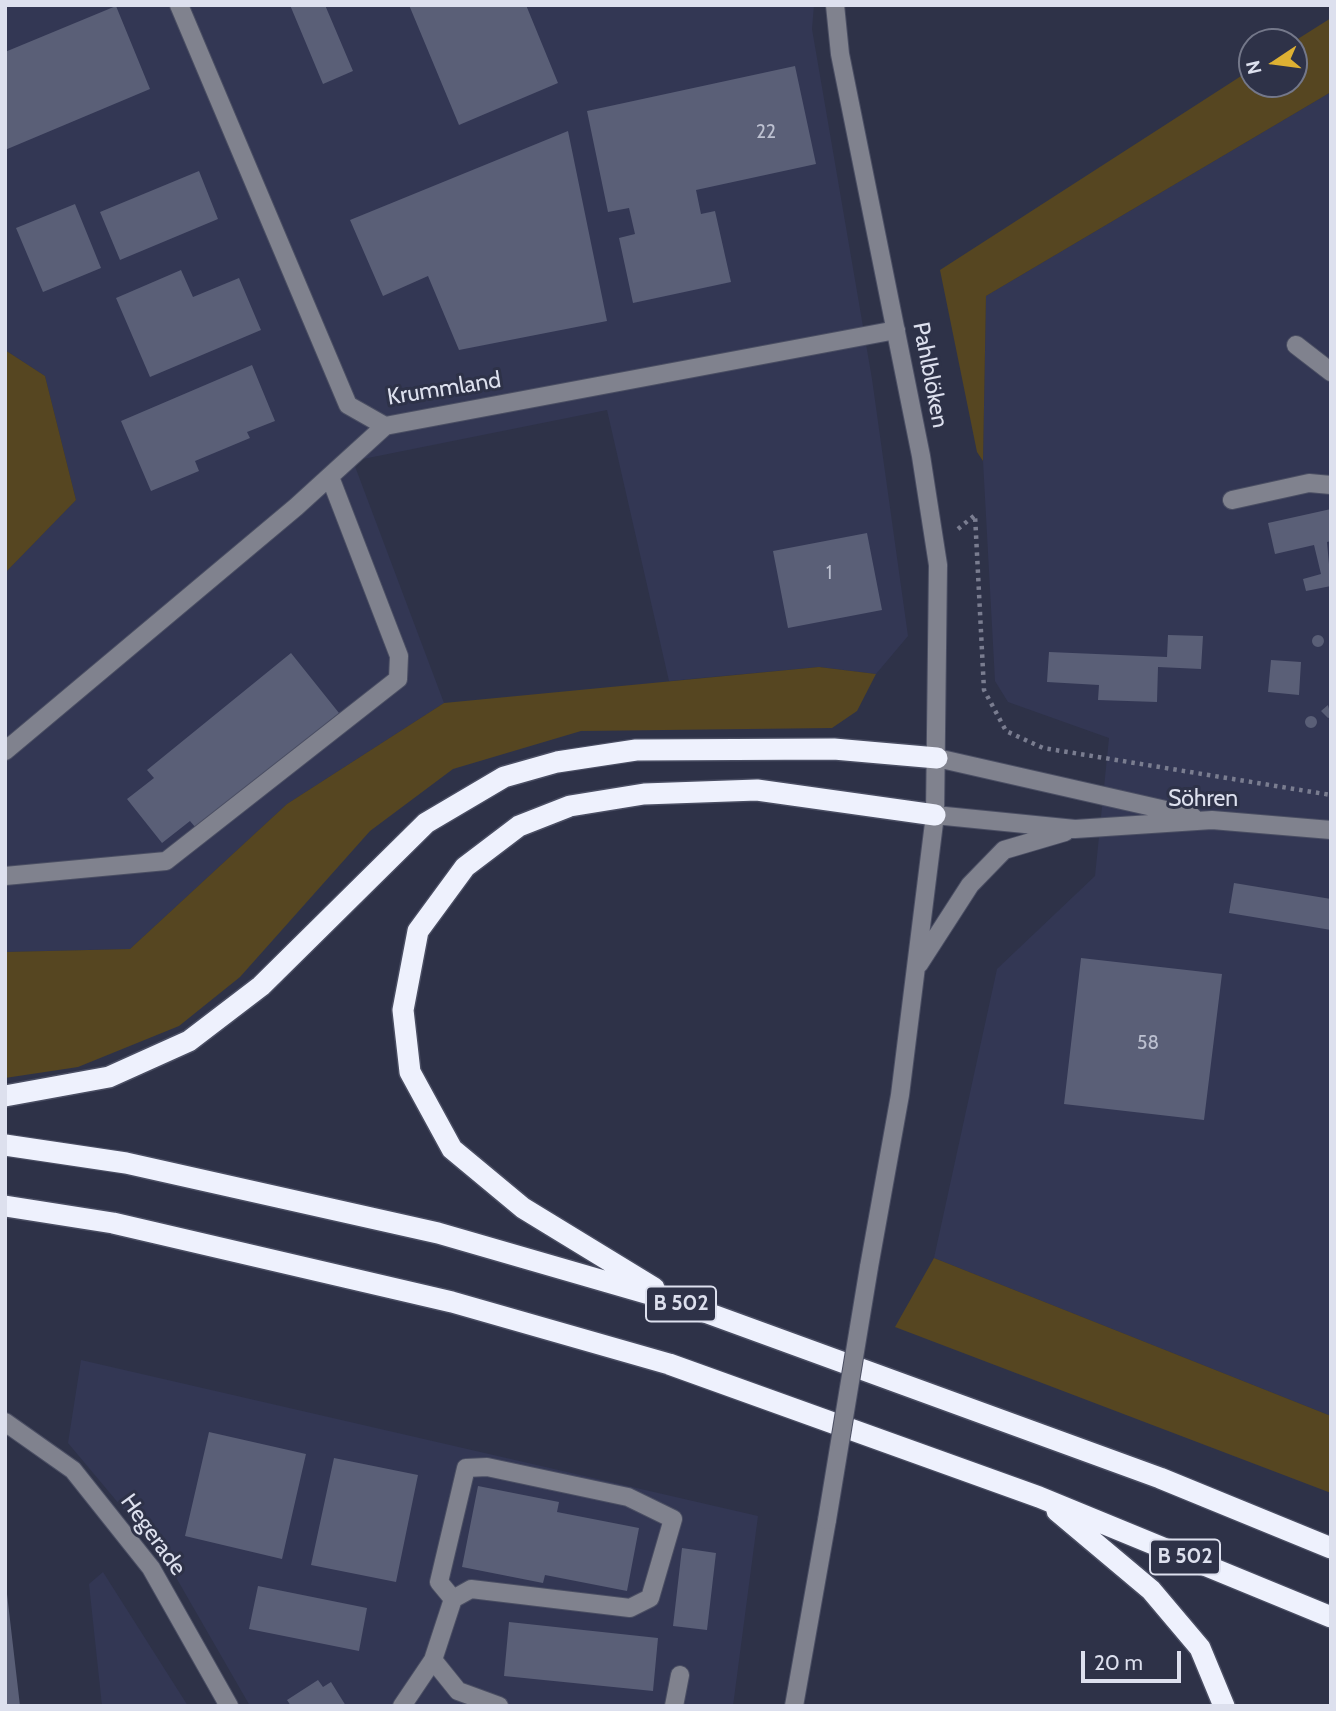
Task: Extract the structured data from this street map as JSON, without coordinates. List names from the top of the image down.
{
  "streets": {
    "highway": ["B 502"],
    "street": [
      "Pahlblöken",
      "Krummland",
      "Söhren",
      "Hegerade"
    ]
  },
  "crossings": [
    ["Pahlblöken", "Krummland"]
  ],
  "house_numbers": ["22", "1", "58"],
  "scale_bar": "20 m",
  "north": "left"
}
